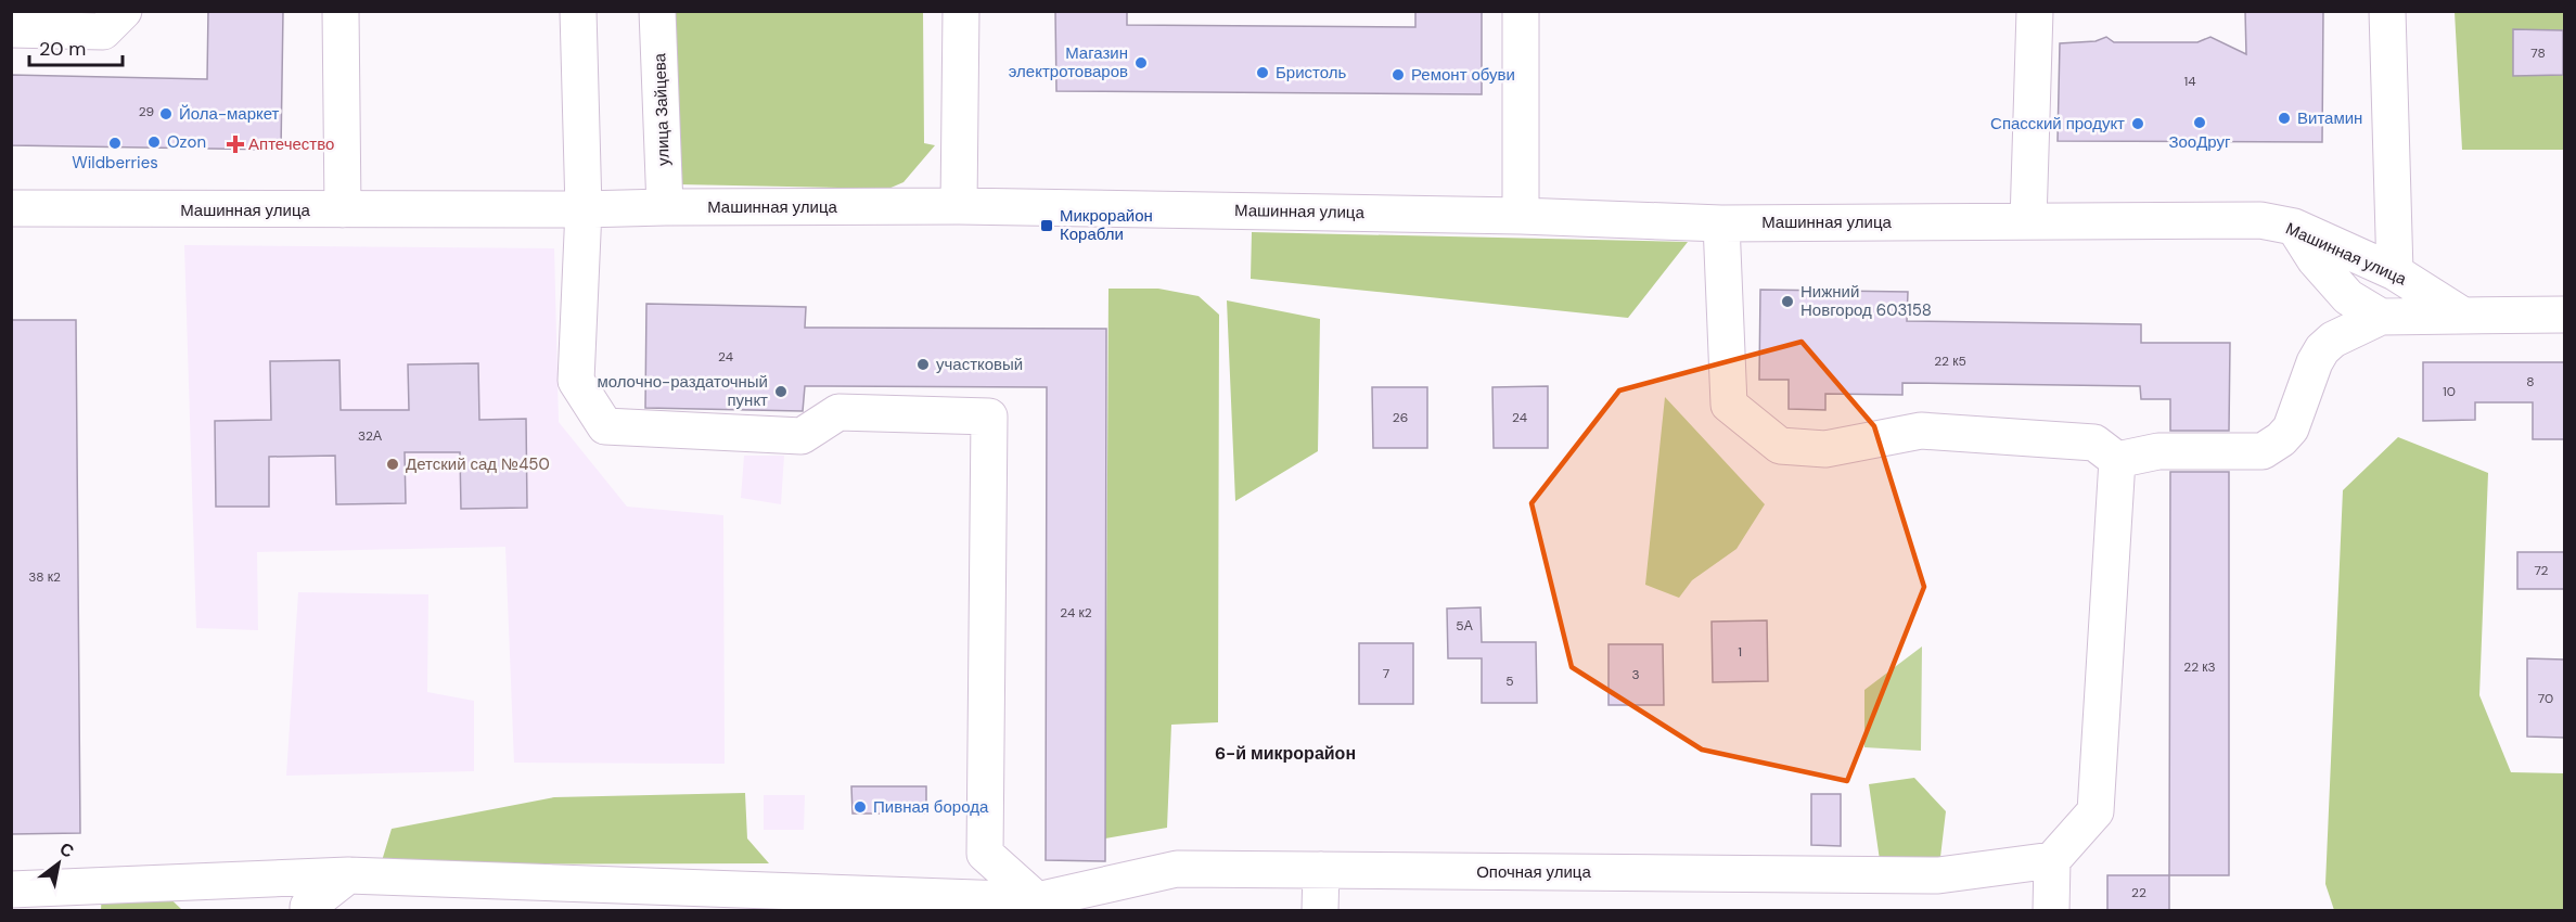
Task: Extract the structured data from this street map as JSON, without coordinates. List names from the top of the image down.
{
  "streets": {
    "street": ["улица Зайцева", "Машинная улица", "Опочная улица"]
  },
  "crossings": [
    ["улица Зайцева", "Машинная улица"]
  ],
  "districts": ["6-й микрорайон"],
  "places": {
    "other": [
      "Магазин электротоваров",
      "Бристоль",
      "Ремонт обуви",
      "Йола-маркет",
      "Витамин",
      "ЗооДруг",
      "Спасский продукт",
      "Ozon",
      "Wildberries",
      "Нижний Новгород 603158",
      "участковый",
      "молочно-раздаточный пункт",
      "Детский сад №450",
      "Пивная борода"
    ],
    "health": ["Аптечество"],
    "transit": ["Микрорайон Корабли"]
  },
  "house_numbers": [
    "78",
    "14",
    "29",
    "24",
    "22 к5",
    "8",
    "10",
    "26",
    "24",
    "32А",
    "72",
    "38 к2",
    "24 к2",
    "5А",
    "1",
    "22 к3",
    "7",
    "3",
    "5",
    "70",
    "22"
  ],
  "scale_bar": "20 m",
  "north": "top right"
}
